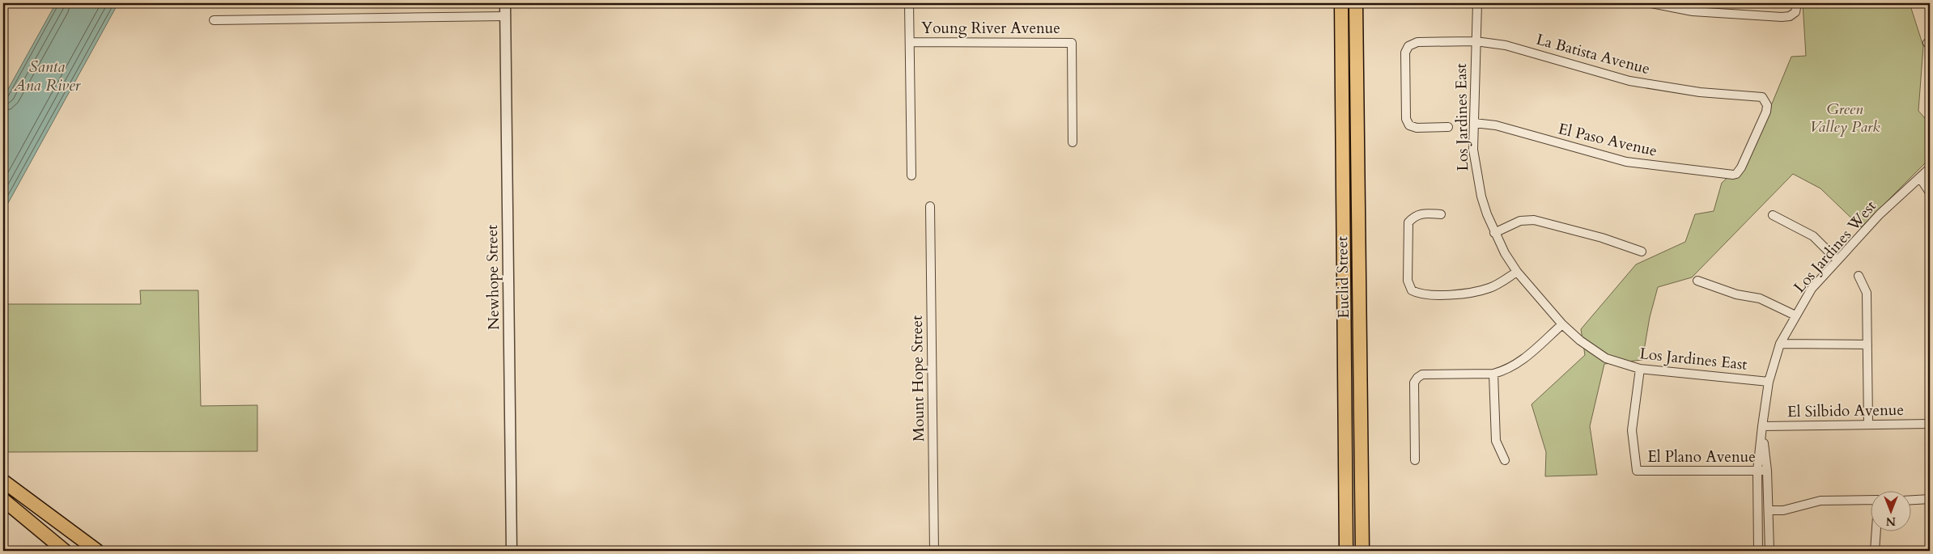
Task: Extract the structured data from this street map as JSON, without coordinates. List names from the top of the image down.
{
  "streets": {
    "main road": ["Euclid Street"],
    "street": [
      "Young River Avenue",
      "La Batista Avenue",
      "Los Jardines East",
      "El Paso Avenue",
      "Los Jardines West",
      "Newhope Street",
      "Mount Hope Street",
      "El Silbido Avenue",
      "El Plano Avenue"
    ]
  },
  "crossings": [
    ["La Batista Avenue", "Los Jardines East"],
    ["La Batista Avenue", "El Paso Avenue"],
    ["Los Jardines East", "El Paso Avenue"],
    ["Los Jardines East", "Los Jardines West"],
    ["Los Jardines East", "El Plano Avenue"],
    ["Los Jardines West", "El Silbido Avenue"],
    ["Los Jardines West", "El Plano Avenue"]
  ],
  "water": ["Santa Ana River"],
  "parks": ["Green Valley Park"],
  "north": "bottom"
}
